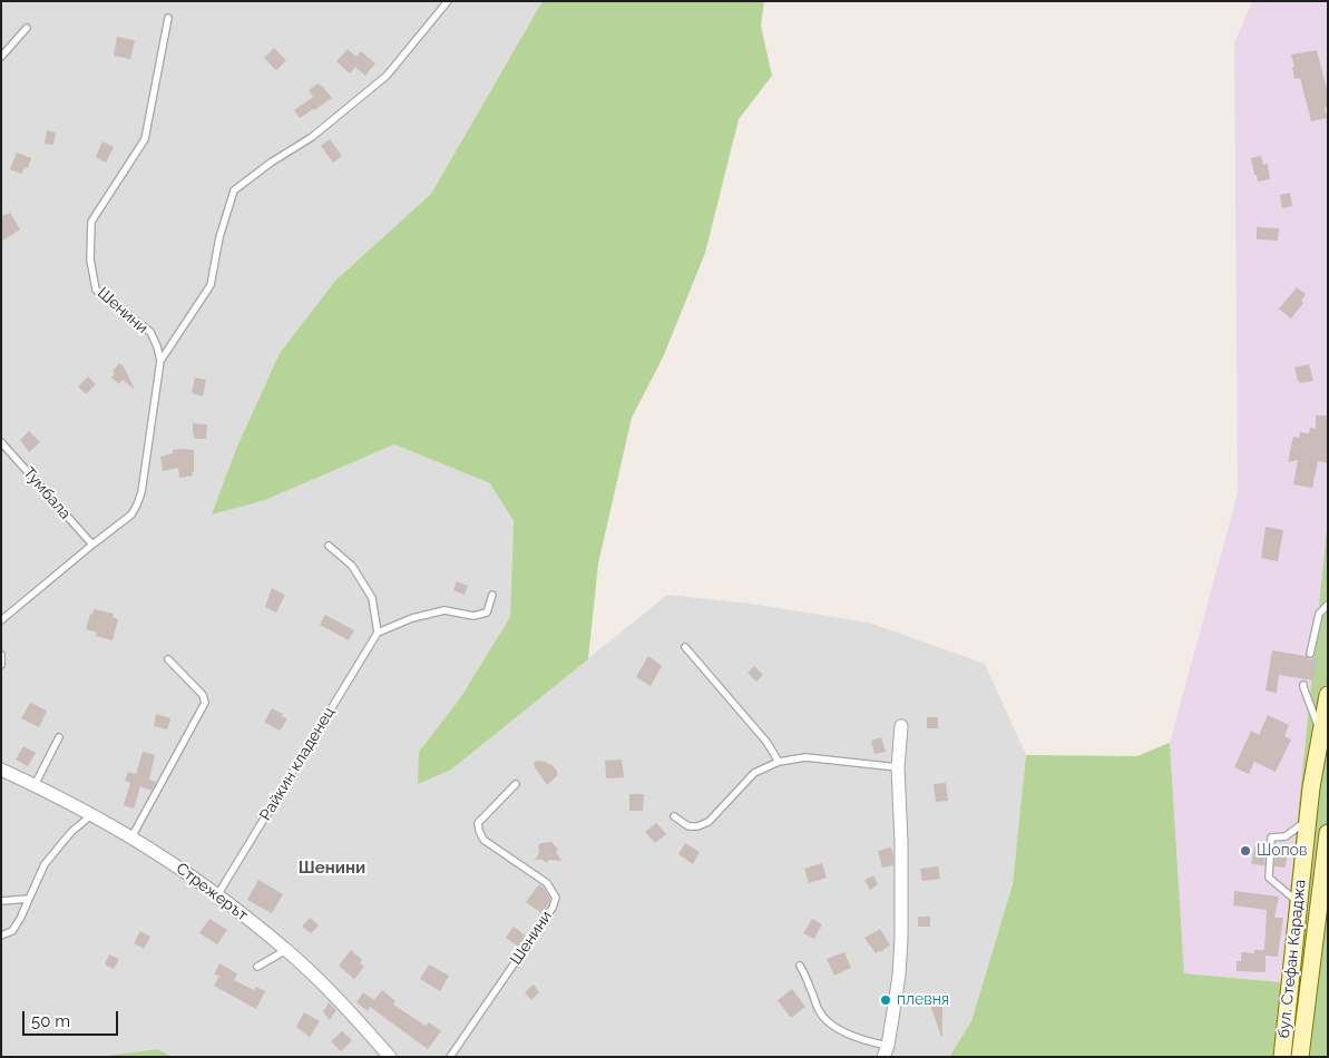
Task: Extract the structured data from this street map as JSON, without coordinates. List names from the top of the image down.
{
  "streets": {
    "main road": ["бул. Стефан Караджа"],
    "street": ["Стрежерът"],
    "lane": ["Шенини", "Тумбала", "Райкин кладенец"]
  },
  "crossings": [
    ["Шенини", "Тумбала"],
    ["Райкин кладенец", "Стрежерът"]
  ],
  "districts": ["Шенини"],
  "places": ["Шопов", "плевня"],
  "scale_bar": "50 m"
}
